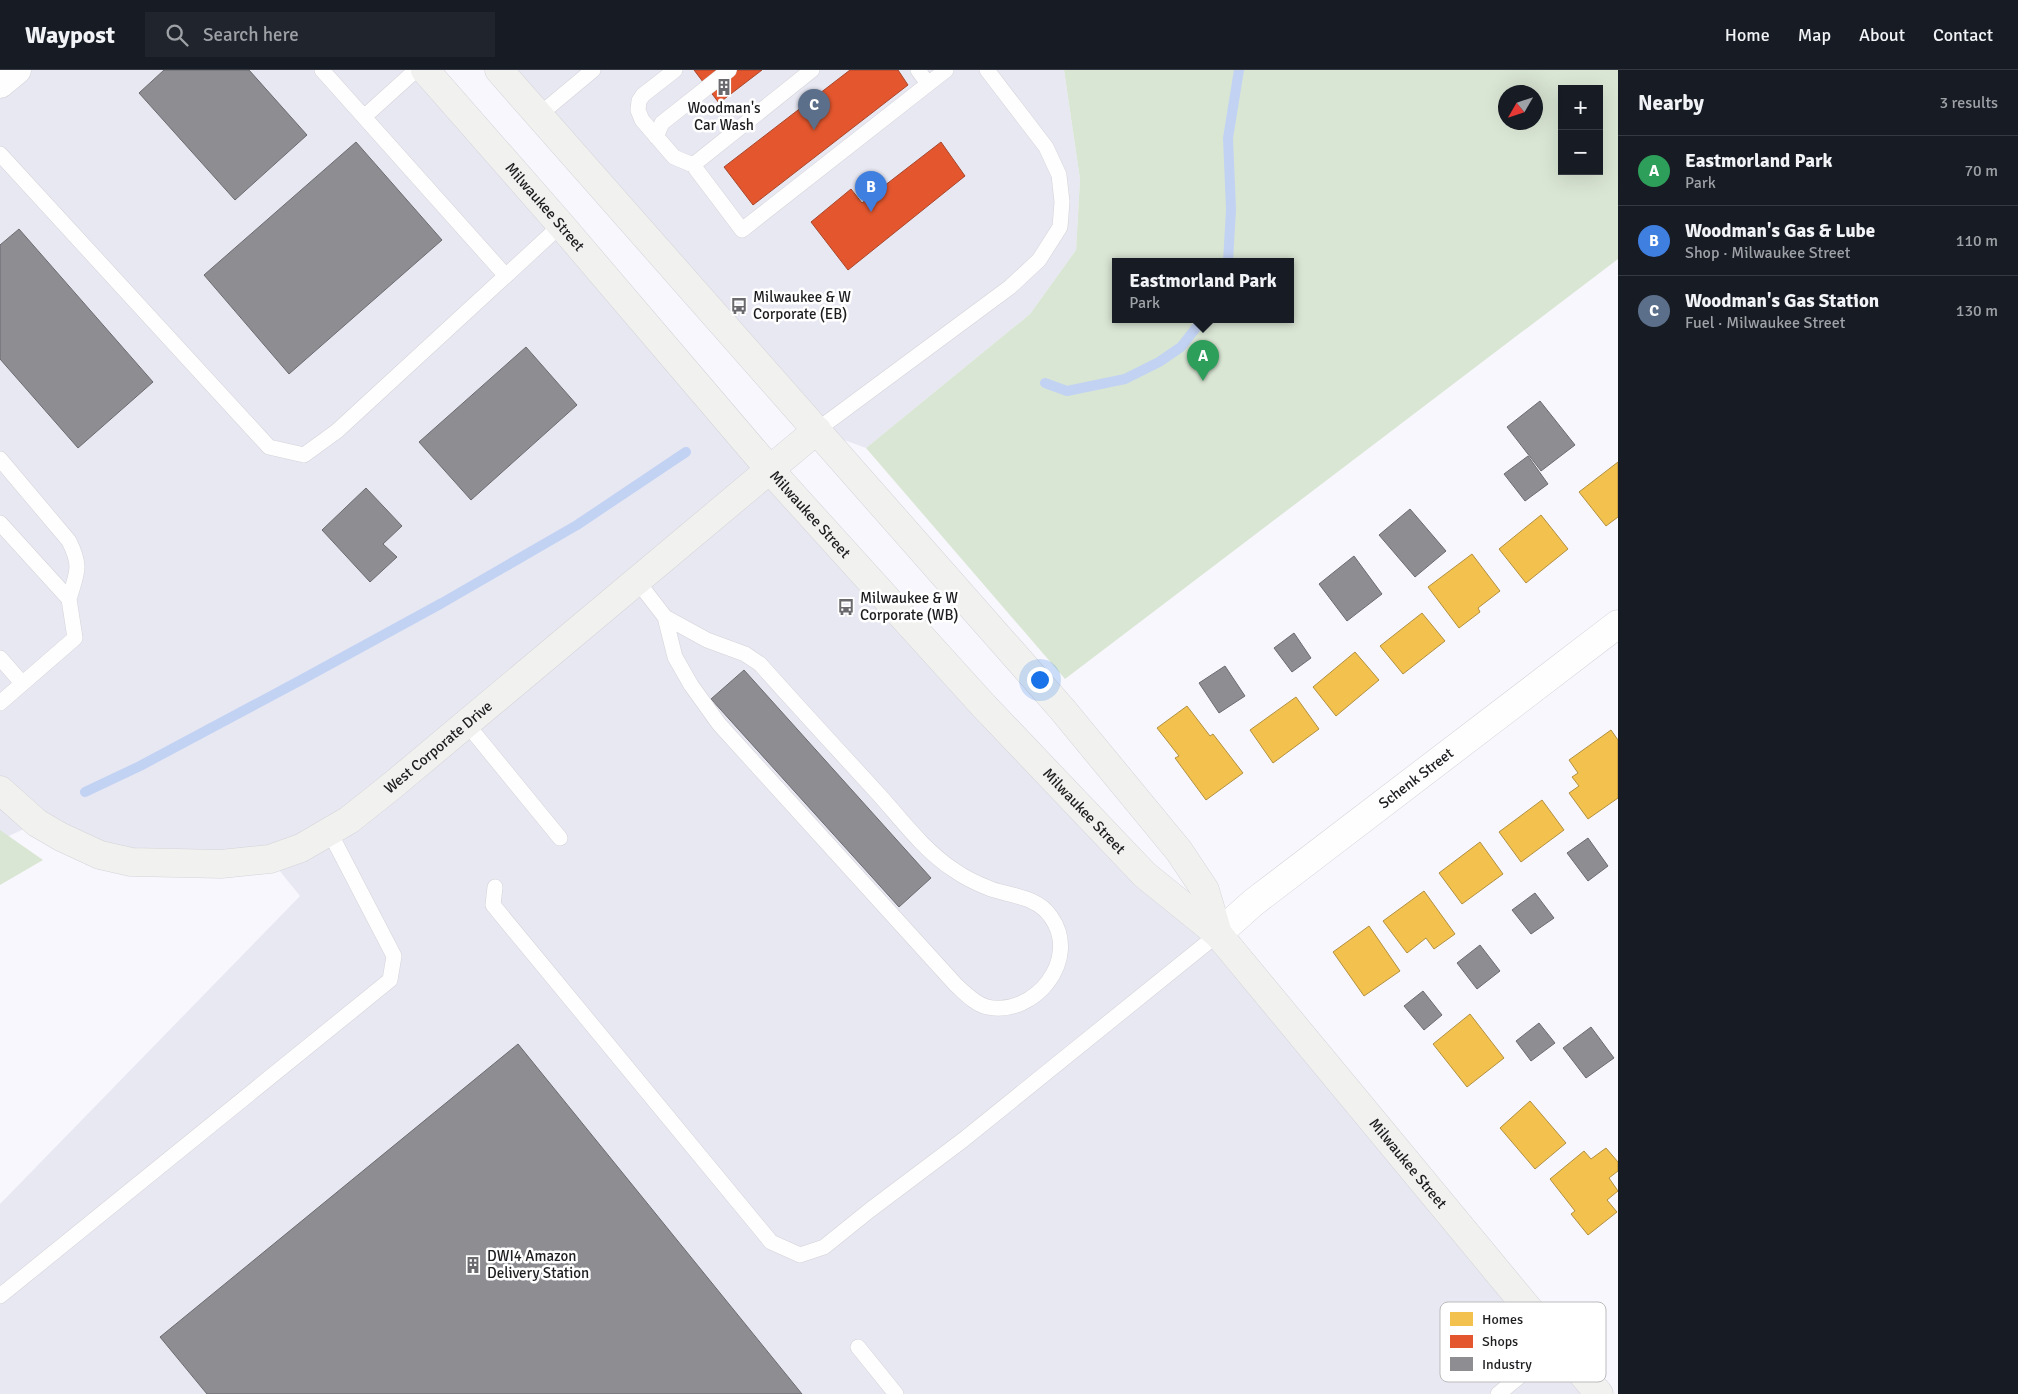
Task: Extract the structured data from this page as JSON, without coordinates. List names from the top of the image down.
{
  "streets": {
    "street": ["Milwaukee Street", "West Corporate Drive", "Schenk Street"]
  },
  "crossings": [
    ["Milwaukee Street", "West Corporate Drive"],
    ["Milwaukee Street", "Schenk Street"]
  ],
  "places": {
    "building": ["Woodman's Car Wash", "DWI4 Amazon Delivery Station"],
    "bus stop": ["Milwaukee & W Corporate (EB)", "Milwaukee & W Corporate (WB)"]
  },
  "legend": ["Homes", "Shops", "Industry"],
  "north": "bottom left",
  "page": {
    "header": "Waypost",
    "search": "Search here",
    "nav": [
      "Home",
      "Map",
      "About",
      "Contact"
    ],
    "heading": ["Nearby", "3 results"],
    "map_buttons": ["+", "−"],
    "pins": ["C", "B", "A"],
    "list": [
      {
        "mark": "A",
        "name": "Eastmorland Park",
        "note": "Park",
        "value": "70 m"
      },
      {
        "mark": "B",
        "name": "Woodman's Gas & Lube",
        "note": "Shop · Milwaukee Street",
        "value": "110 m"
      },
      {
        "mark": "C",
        "name": "Woodman's Gas Station",
        "note": "Fuel · Milwaukee Street",
        "value": "130 m"
      }
    ],
    "popup": ["Eastmorland Park", "Park"]
  }
}
